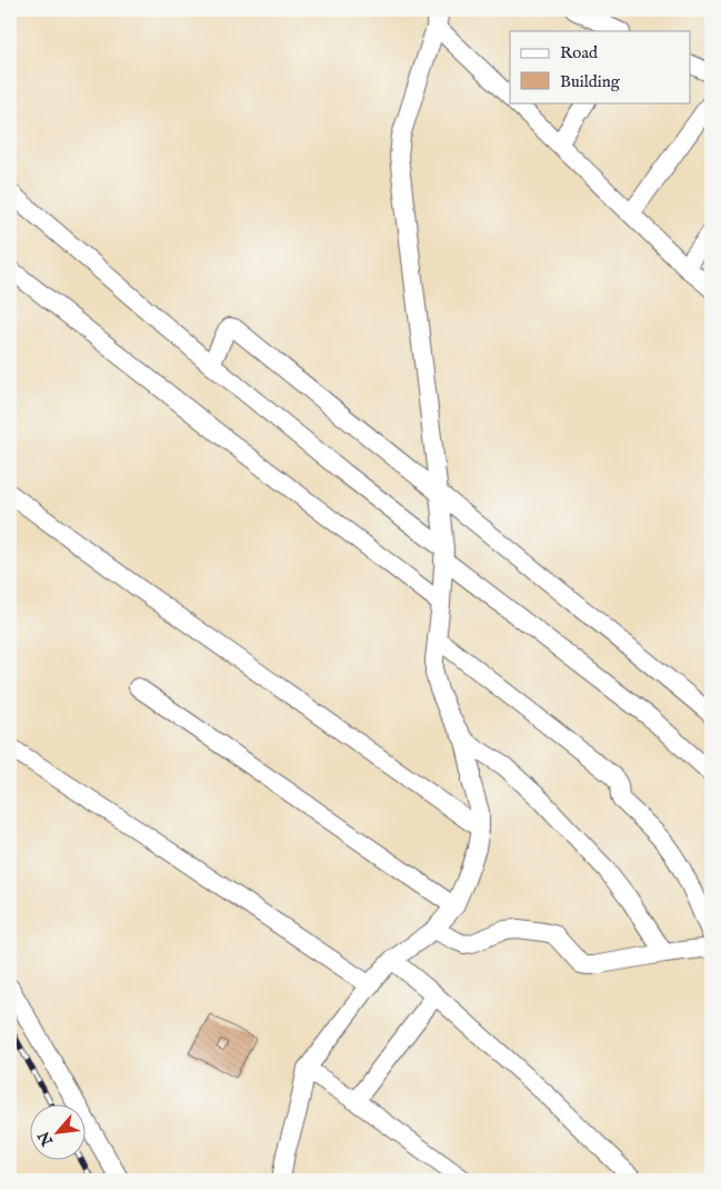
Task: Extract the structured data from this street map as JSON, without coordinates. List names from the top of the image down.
{
  "legend": ["Road", "Building"],
  "north": "bottom left"
}
